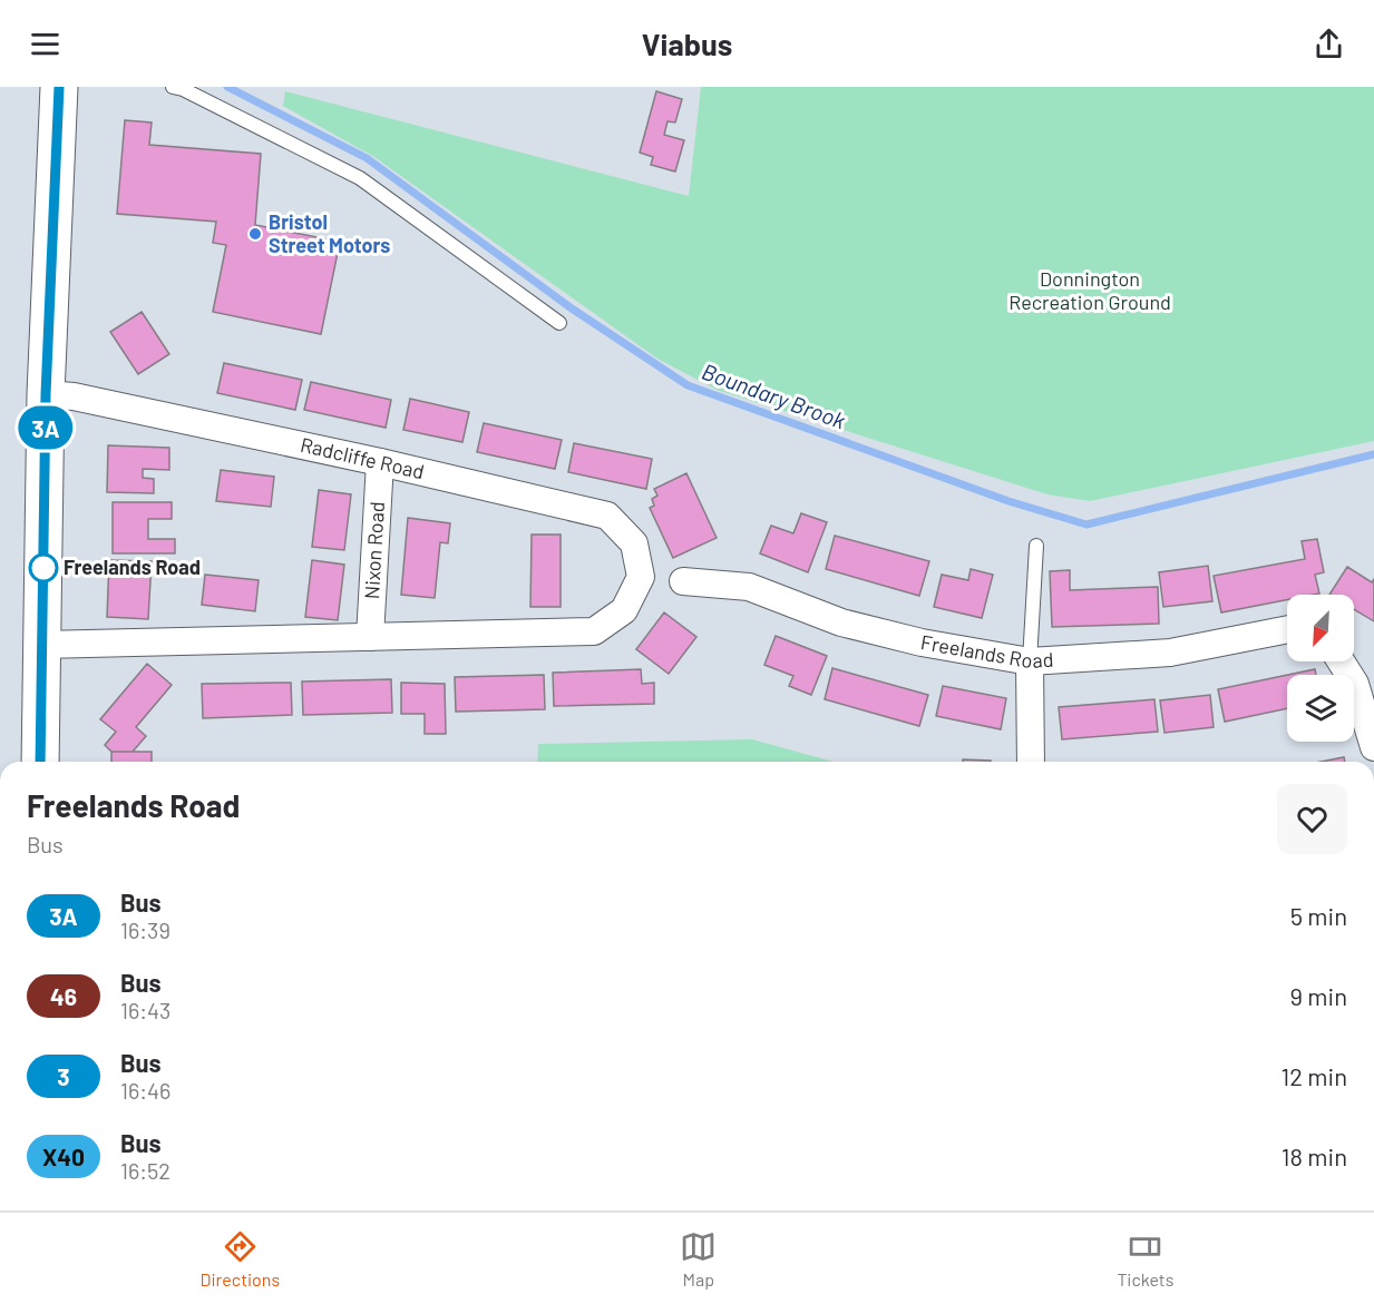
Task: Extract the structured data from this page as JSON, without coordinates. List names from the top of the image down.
{
  "streets": {
    "street": ["Radcliffe Road", "Nixon Road", "Freelands Road"]
  },
  "crossings": [
    ["Radcliffe Road", "Nixon Road"]
  ],
  "water": ["Boundary Brook"],
  "parks": ["Donnington Recreation Ground"],
  "places": ["Bristol Street Motors", "Freelands Road"],
  "lines": ["bus line 3A"],
  "north": "bottom left",
  "page": {
    "header": "Viabus",
    "on_map": "3A",
    "heading": ["Freelands Road", "Bus"],
    "list": [
      {
        "mark": "3A",
        "name": "Bus",
        "note": "16:39",
        "value": "5 min"
      },
      {
        "mark": "46",
        "name": "Bus",
        "note": "16:43",
        "value": "9 min"
      },
      {
        "mark": "3",
        "name": "Bus",
        "note": "16:46",
        "value": "12 min"
      },
      {
        "mark": "X40",
        "name": "Bus",
        "note": "16:52",
        "value": "18 min"
      }
    ],
    "tabs": ["Directions", "Map", "Tickets"]
  }
}
